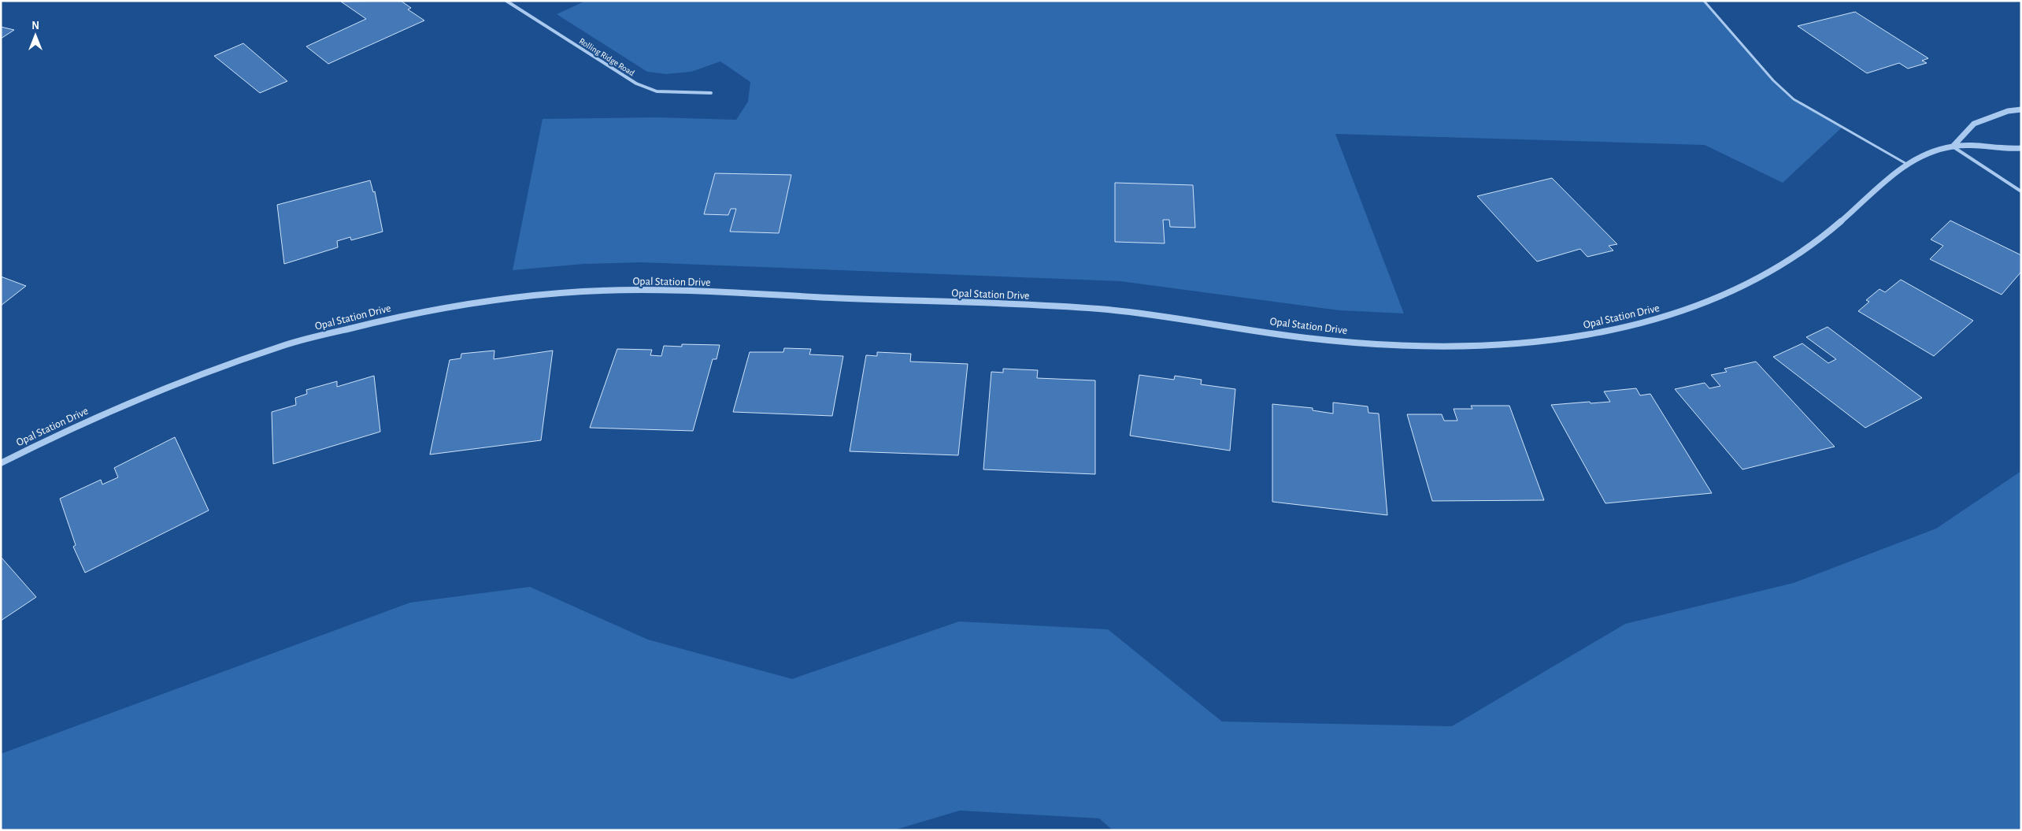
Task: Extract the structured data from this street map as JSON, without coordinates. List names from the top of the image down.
{
  "streets": {
    "street": ["Rolling Ridge Road", "Opal Station Drive"]
  },
  "north": "top"
}
